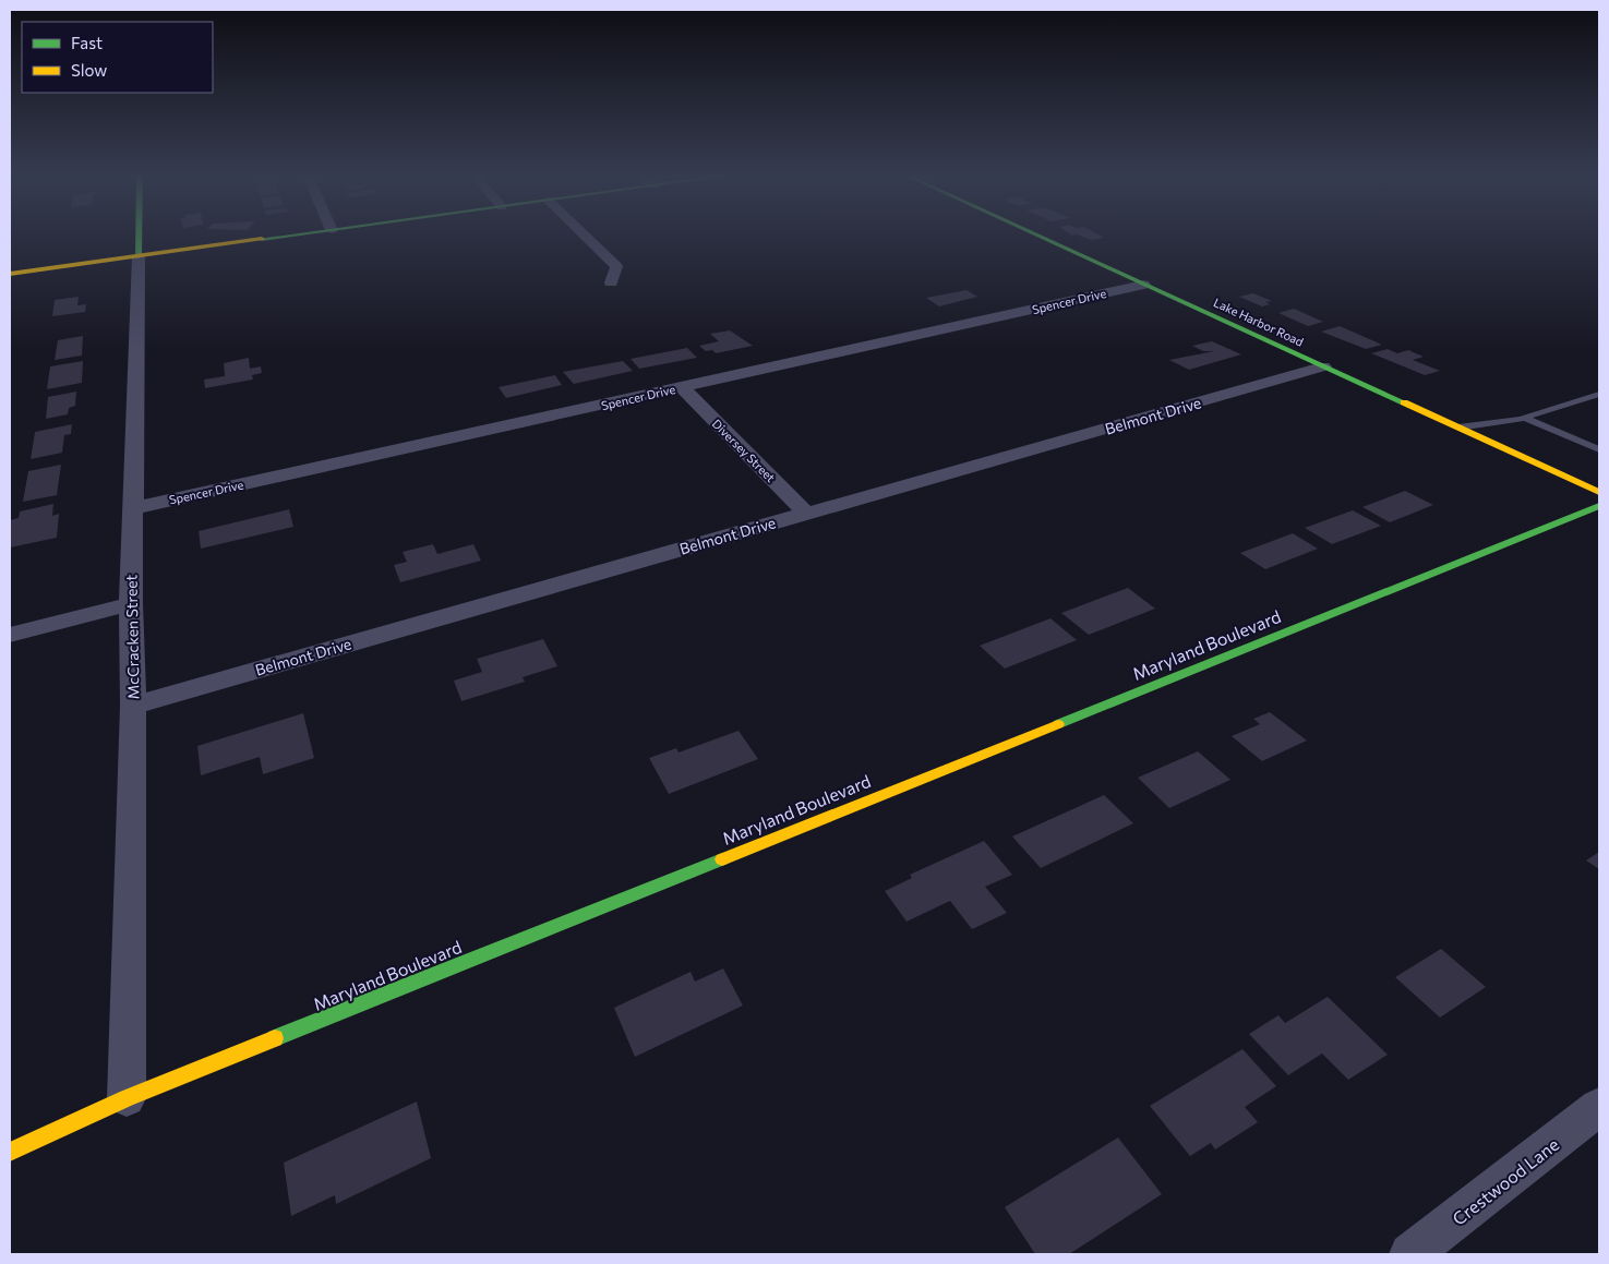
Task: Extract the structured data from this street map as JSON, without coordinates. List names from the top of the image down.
{
  "streets": {
    "street": [
      "Spencer Drive",
      "Lake Harbor Road",
      "Belmont Drive",
      "Diversey Street",
      "McCracken Street",
      "Maryland Boulevard",
      "Crestwood Lane"
    ]
  },
  "crossings": [
    ["Spencer Drive", "Lake Harbor Road"],
    ["Spencer Drive", "Diversey Street"],
    ["Spencer Drive", "McCracken Street"],
    ["Lake Harbor Road", "Belmont Drive"],
    ["Belmont Drive", "Diversey Street"],
    ["Belmont Drive", "McCracken Street"],
    ["McCracken Street", "Maryland Boulevard"]
  ],
  "legend": ["Fast", "Slow"]
}
